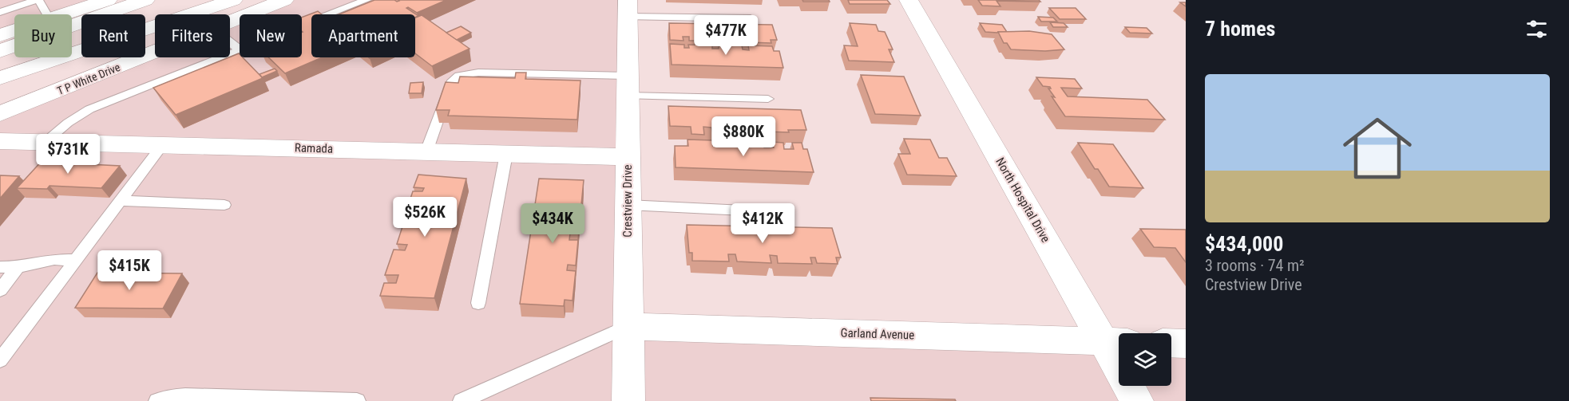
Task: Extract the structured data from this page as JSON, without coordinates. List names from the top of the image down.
{
  "streets": {
    "main road": [
      "T P White Drive",
      "Ramada",
      "North Hospital Drive",
      "Crestview Drive",
      "Garland Avenue"
    ]
  },
  "crossings": [
    ["Ramada", "Crestview Drive"],
    ["North Hospital Drive", "Garland Avenue"],
    ["Crestview Drive", "Garland Avenue"]
  ],
  "page": {
    "heading": "7 homes",
    "chip": [
      "Buy",
      "Rent",
      "Filters",
      "New",
      "Apartment"
    ],
    "price": [
      "$477K",
      "$880K",
      "$731K",
      "$526K",
      "$434K",
      "$412K",
      "$415K"
    ],
    "list": [
      {
        "name": "$434,000",
        "note": "3 rooms · 74 m² · Crestview Drive"
      }
    ]
  }
}
